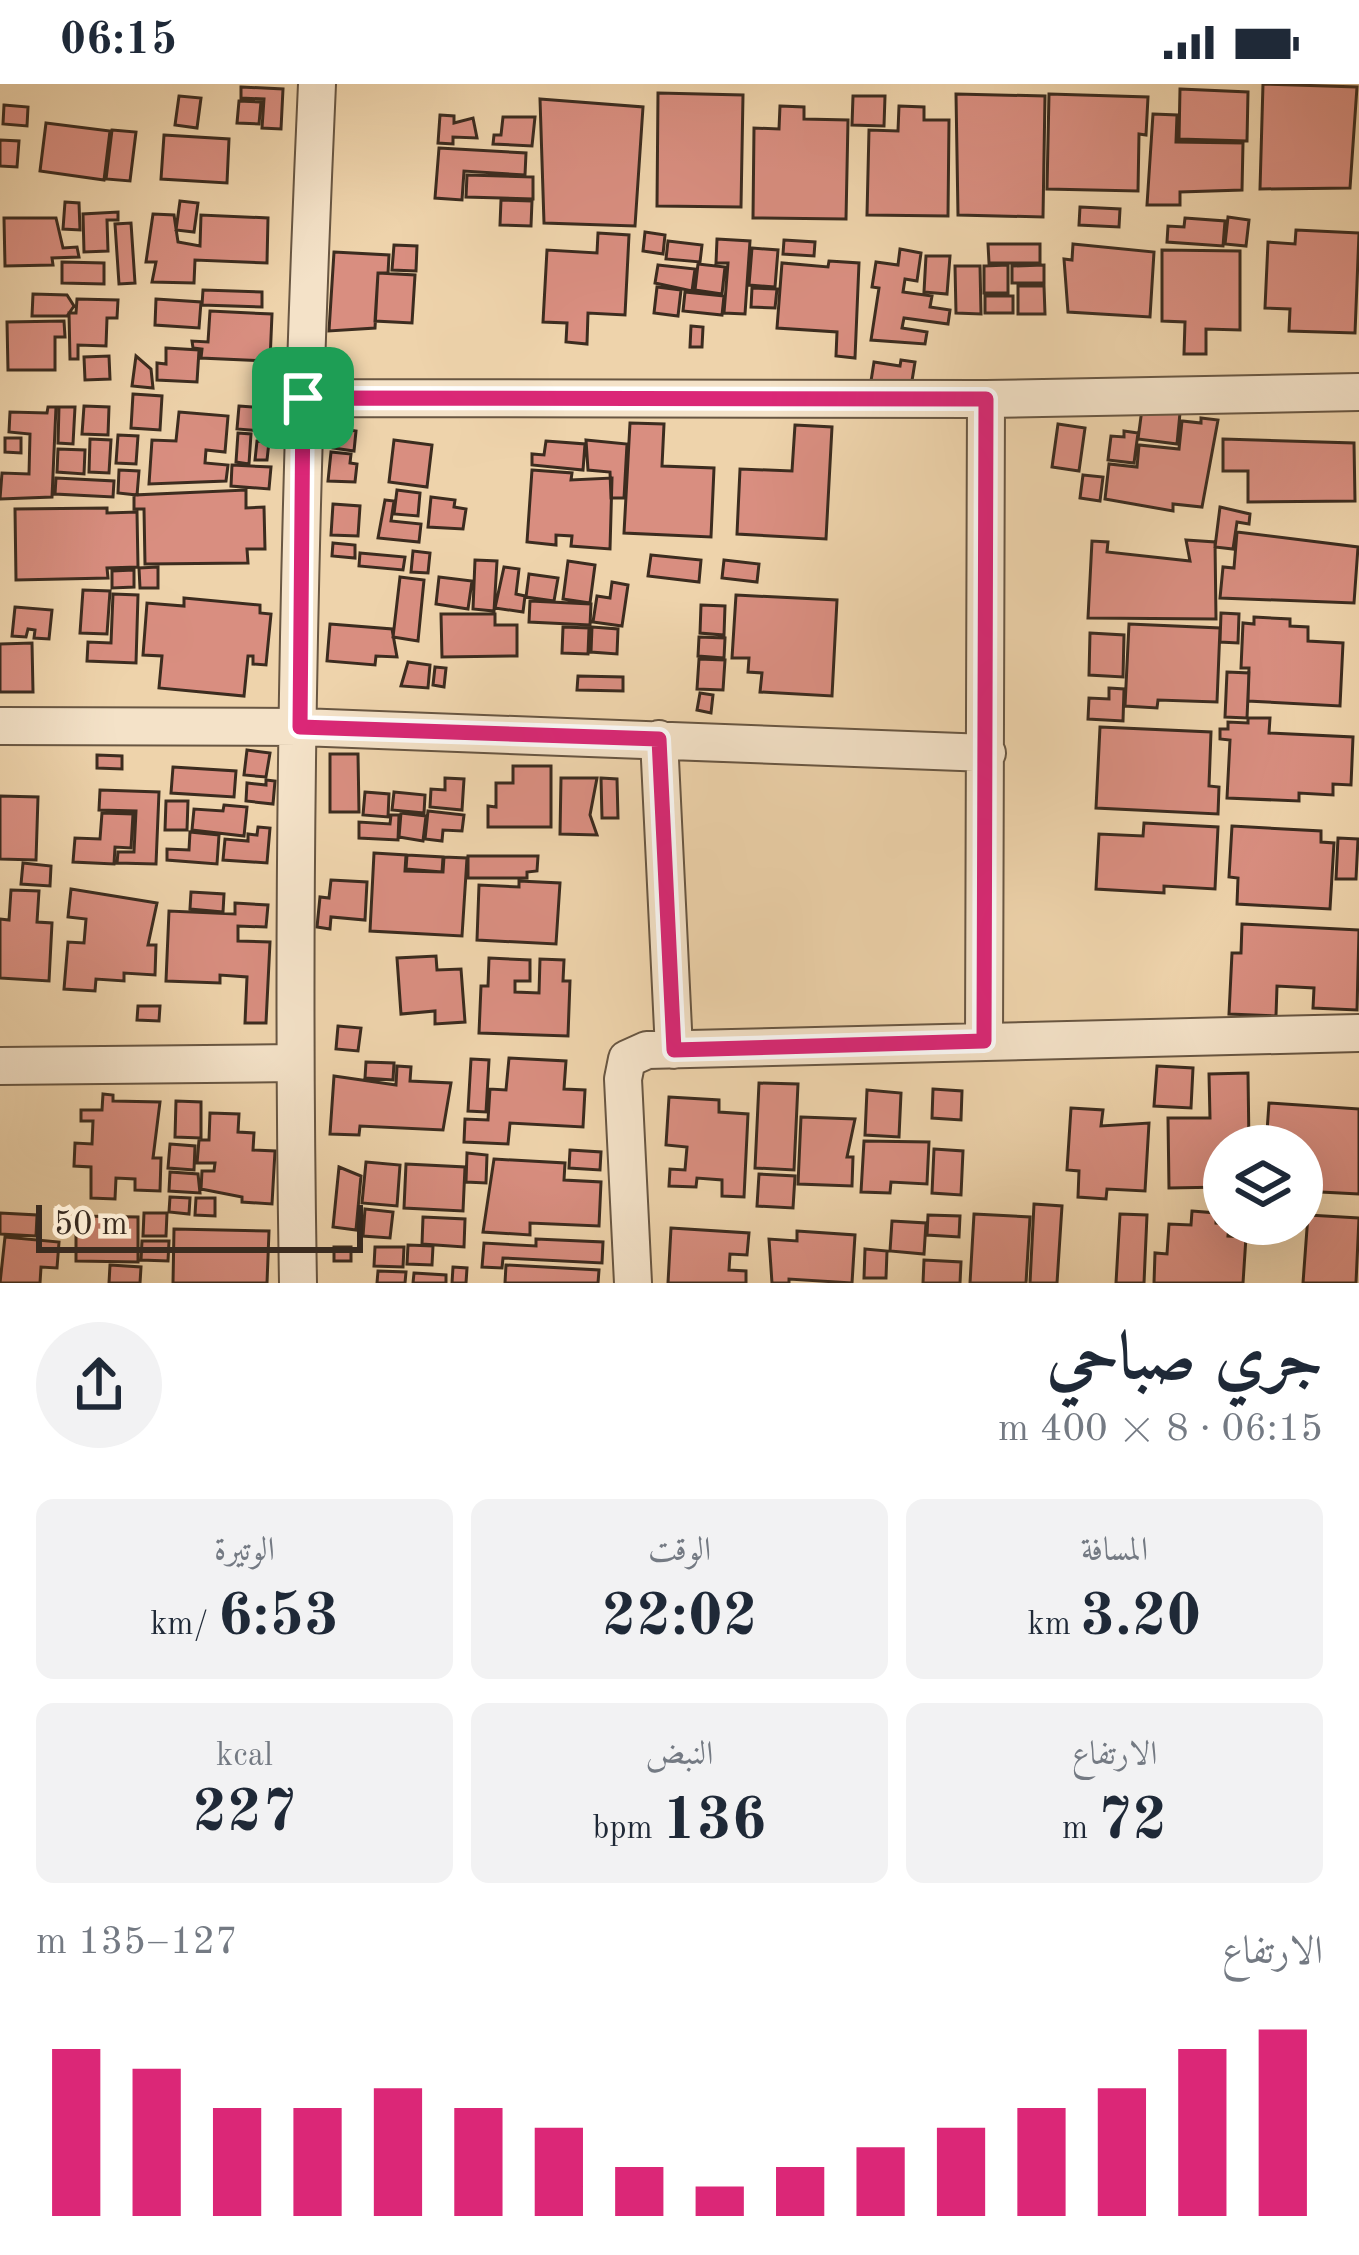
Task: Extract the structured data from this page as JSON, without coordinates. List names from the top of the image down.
{
  "scale_bar": "50 m",
  "page": {
    "status": "06:15",
    "scale": "50 m",
    "heading": ["جري صباحي", "06:15 · 8 × 400 m"],
    "stats": [
      ["المسافة", "3.20 km"],
      ["الوقت", "22:02"],
      ["الوتيرة", "6:53 /km"],
      ["الارتفاع", "72 m"],
      ["النبض", "136 bpm"],
      ["kcal", "227"]
    ],
    "chart": ["الارتفاع", "127–135 m"]
  }
}
